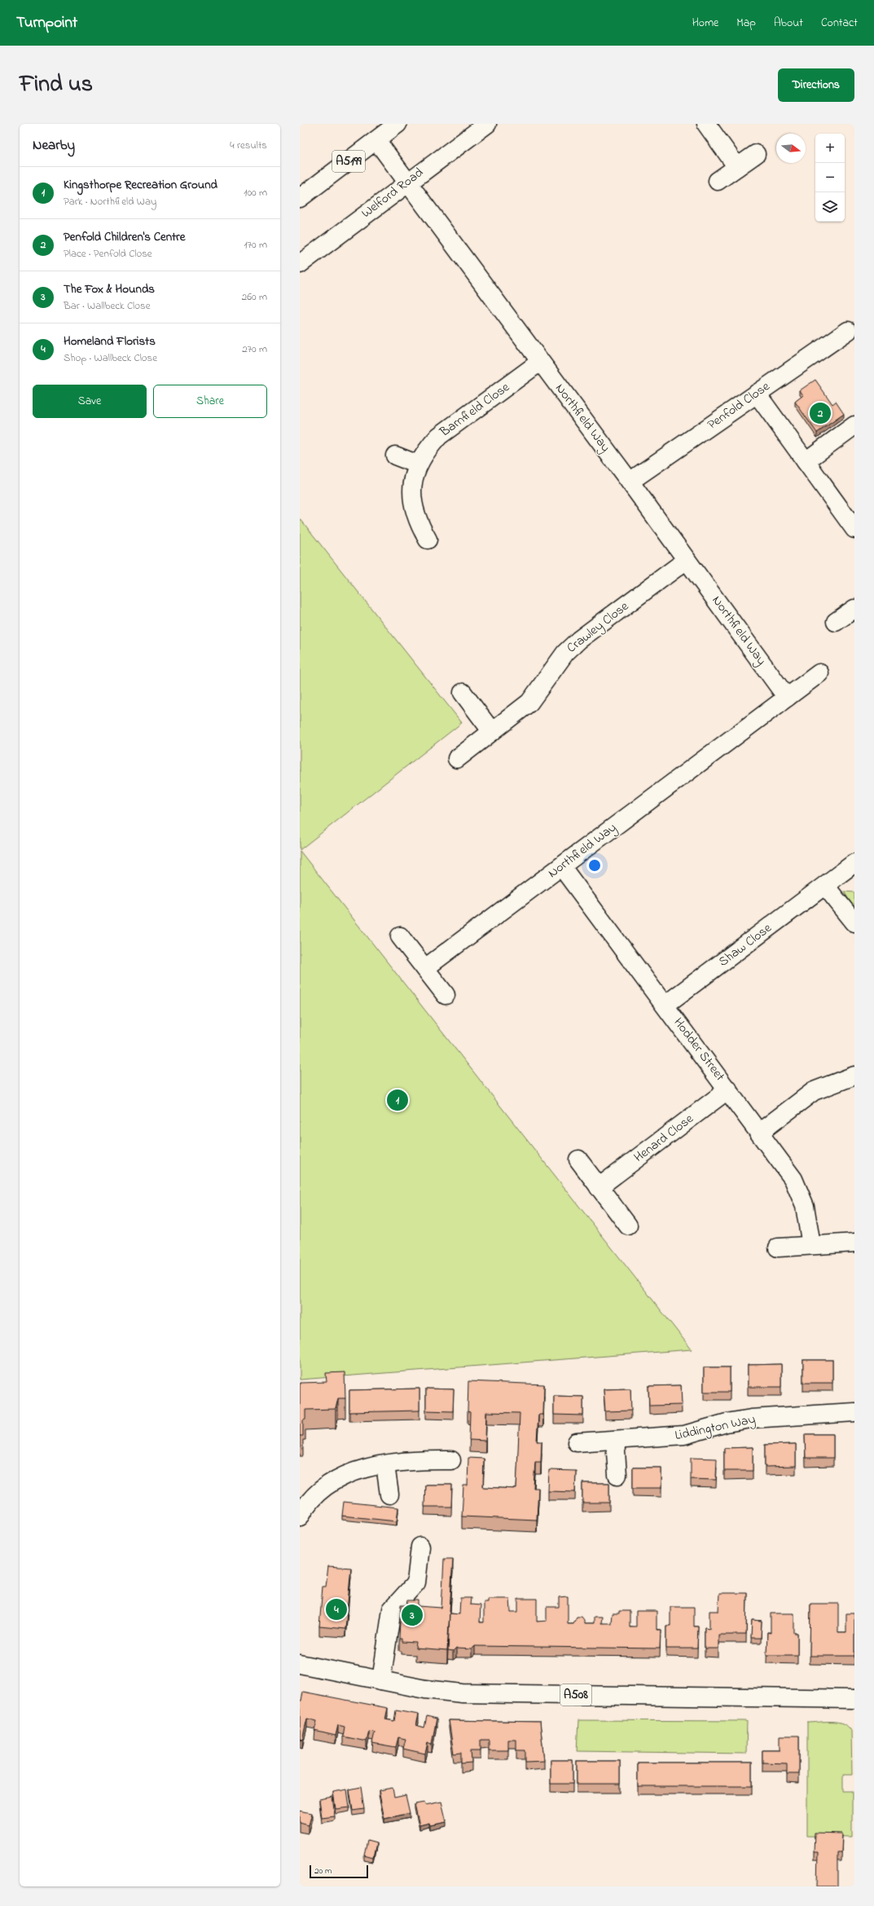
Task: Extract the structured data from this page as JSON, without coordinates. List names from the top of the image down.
{
  "streets": {
    "main road": [
      "A5199",
      "Welford Road",
      "Penfold Close",
      "Barnfield Close",
      "Northfield Way",
      "Crawley Close",
      "Shaw Close",
      "Hodder Street",
      "Henard Close",
      "Liddington Way",
      "A508"
    ]
  },
  "crossings": [
    ["A5199", "Northfield Way"],
    ["Welford Road", "Northfield Way"],
    ["Penfold Close", "Northfield Way"],
    ["Barnfield Close", "Northfield Way"],
    ["Northfield Way", "Crawley Close"],
    ["Northfield Way", "Hodder Street"],
    ["Shaw Close", "Hodder Street"],
    ["Hodder Street", "Henard Close"]
  ],
  "scale_bar": "20 m",
  "north": "right",
  "page": {
    "header": "Turnpoint",
    "nav": [
      "Home",
      "Map",
      "About",
      "Contact"
    ],
    "title": "Find us",
    "buttons": [
      "Directions",
      ["Save", "Share"]
    ],
    "heading": ["Nearby", "4 results"],
    "map_buttons": ["+", "−"],
    "list": [
      {
        "mark": "1",
        "name": "Kingsthorpe Recreation Ground",
        "note": "Park · Northfield Way",
        "value": "100 m"
      },
      {
        "mark": "2",
        "name": "Penfold Children's Centre",
        "note": "Place · Penfold Close",
        "value": "170 m"
      },
      {
        "mark": "3",
        "name": "The Fox & Hounds",
        "note": "Bar · Wallbeck Close",
        "value": "260 m"
      },
      {
        "mark": "4",
        "name": "Homeland Florists",
        "note": "Shop · Wallbeck Close",
        "value": "270 m"
      }
    ],
    "pins": [
      "2",
      "1",
      "4",
      "3"
    ],
    "scale": "20 m"
  }
}
